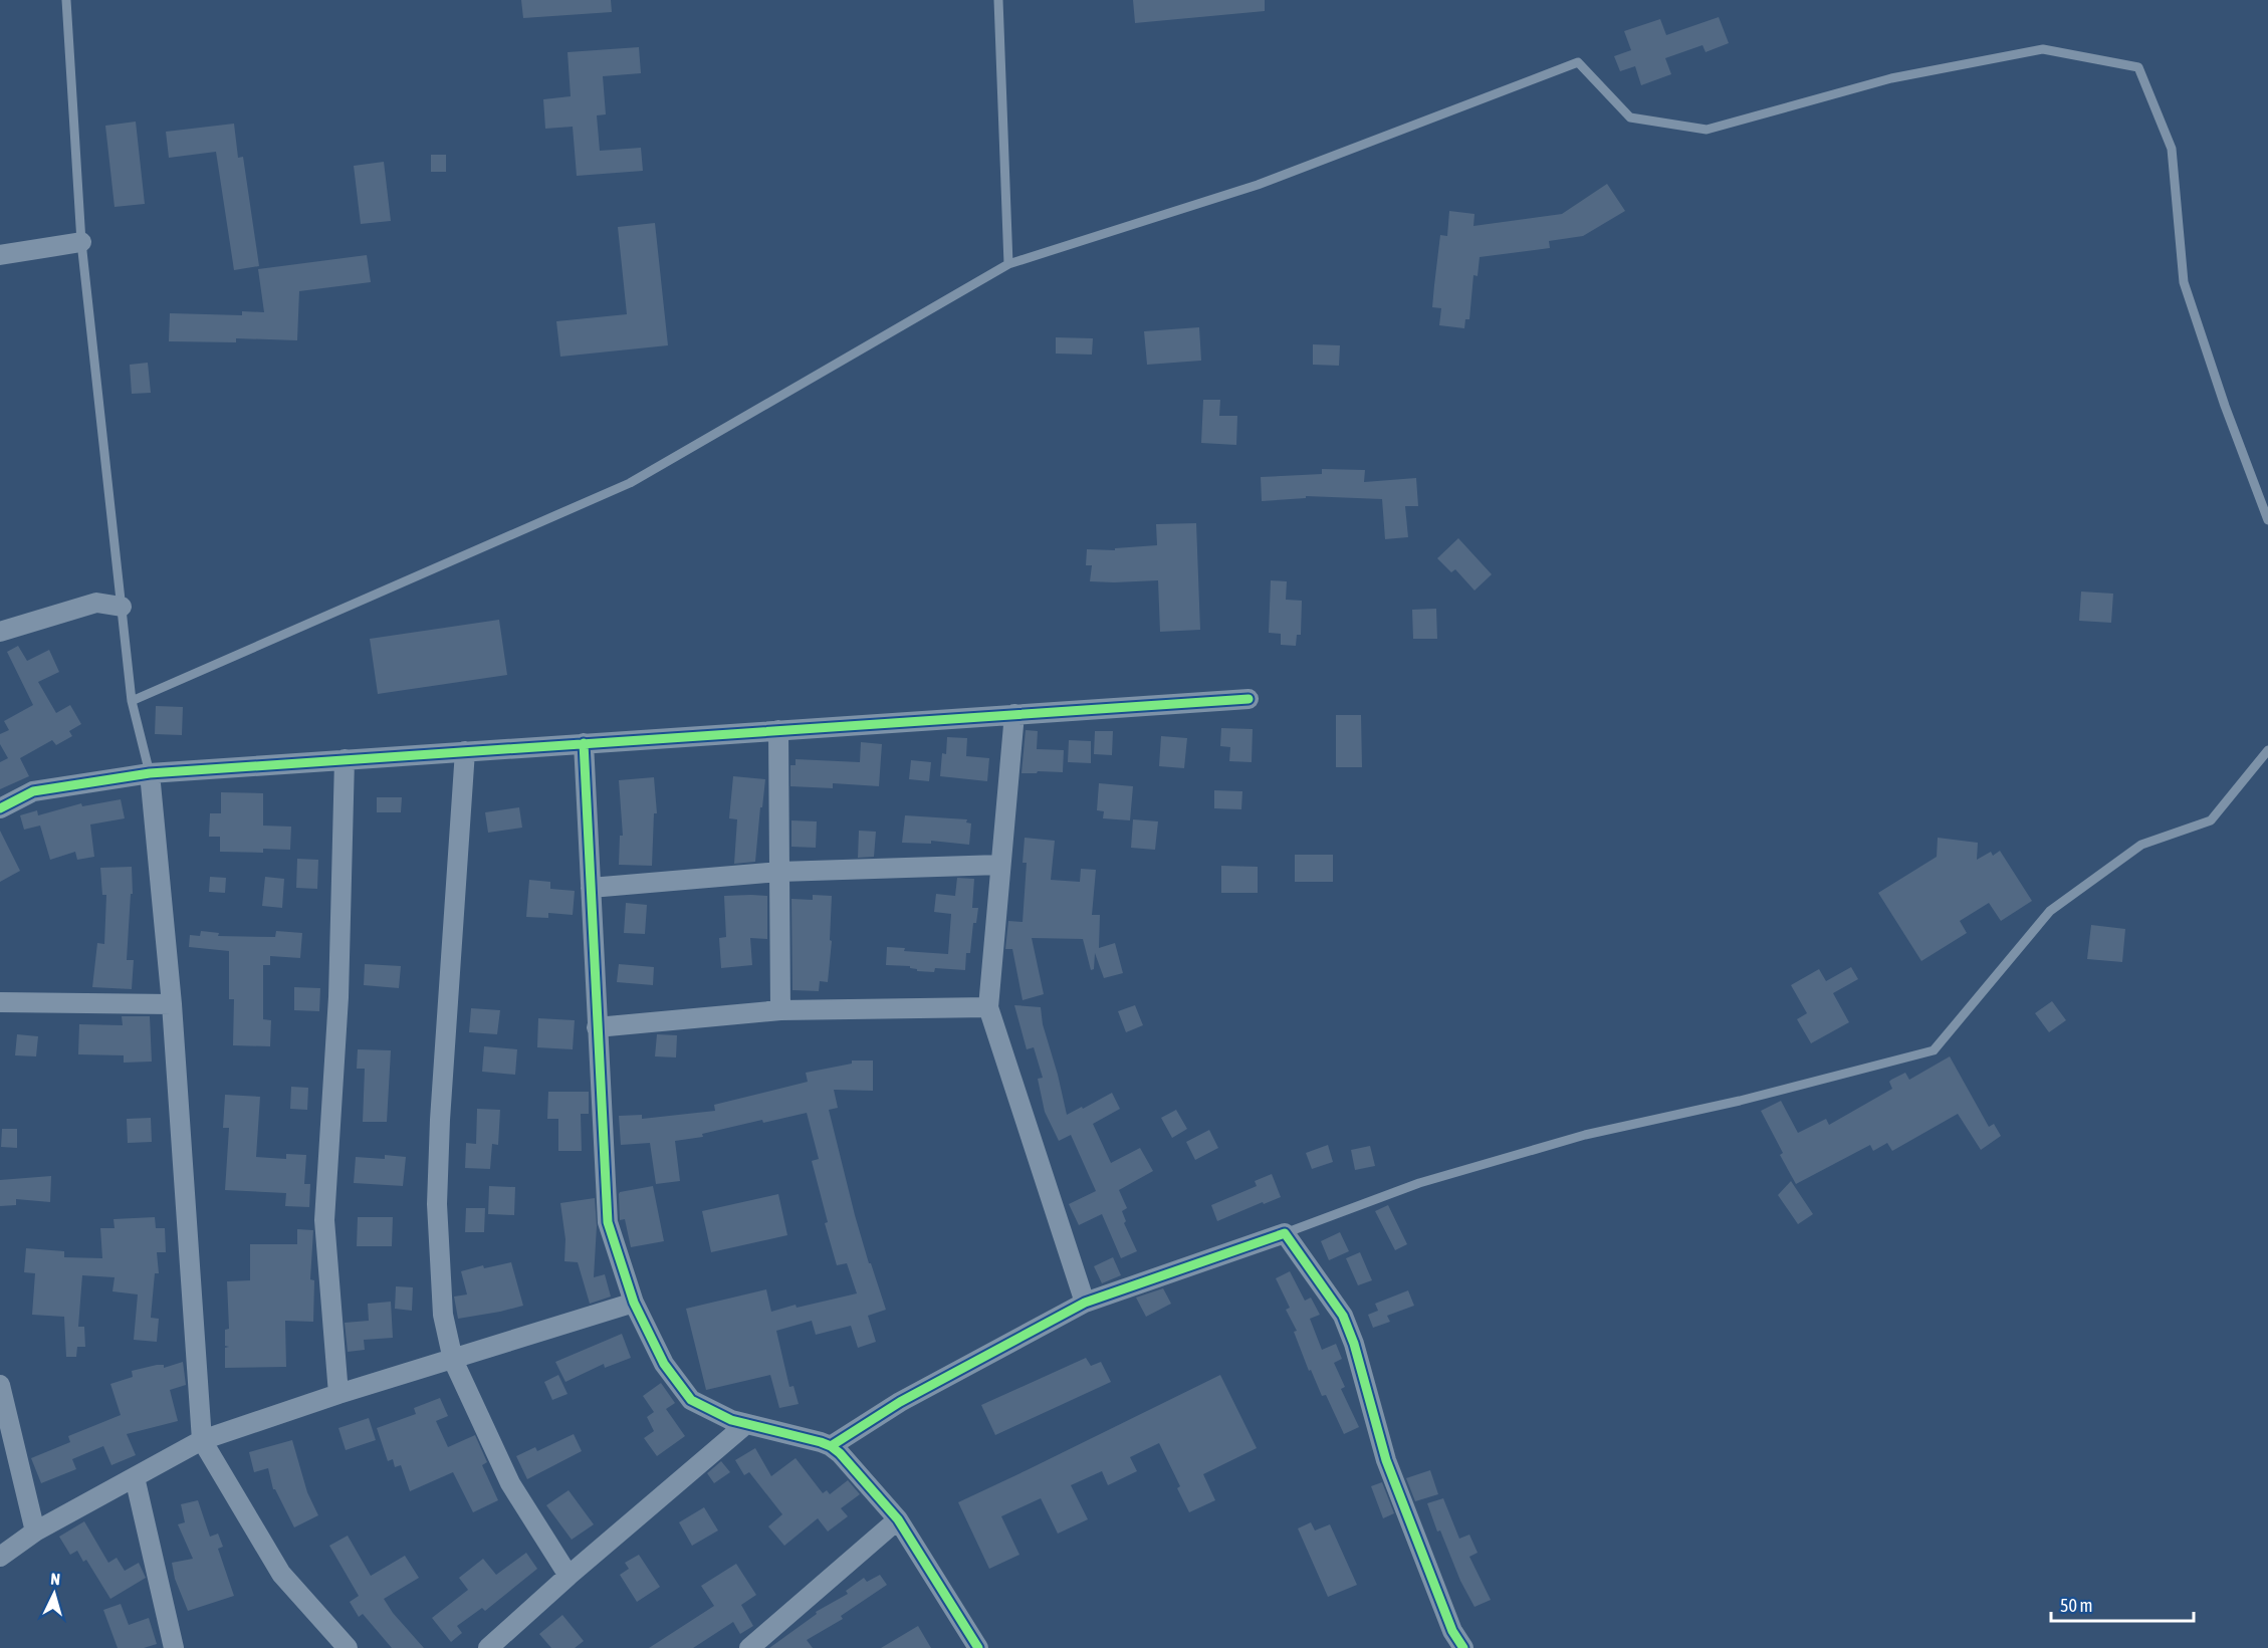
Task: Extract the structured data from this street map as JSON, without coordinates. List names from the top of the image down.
{
  "scale_bar": "50 m",
  "north": "top"
}
